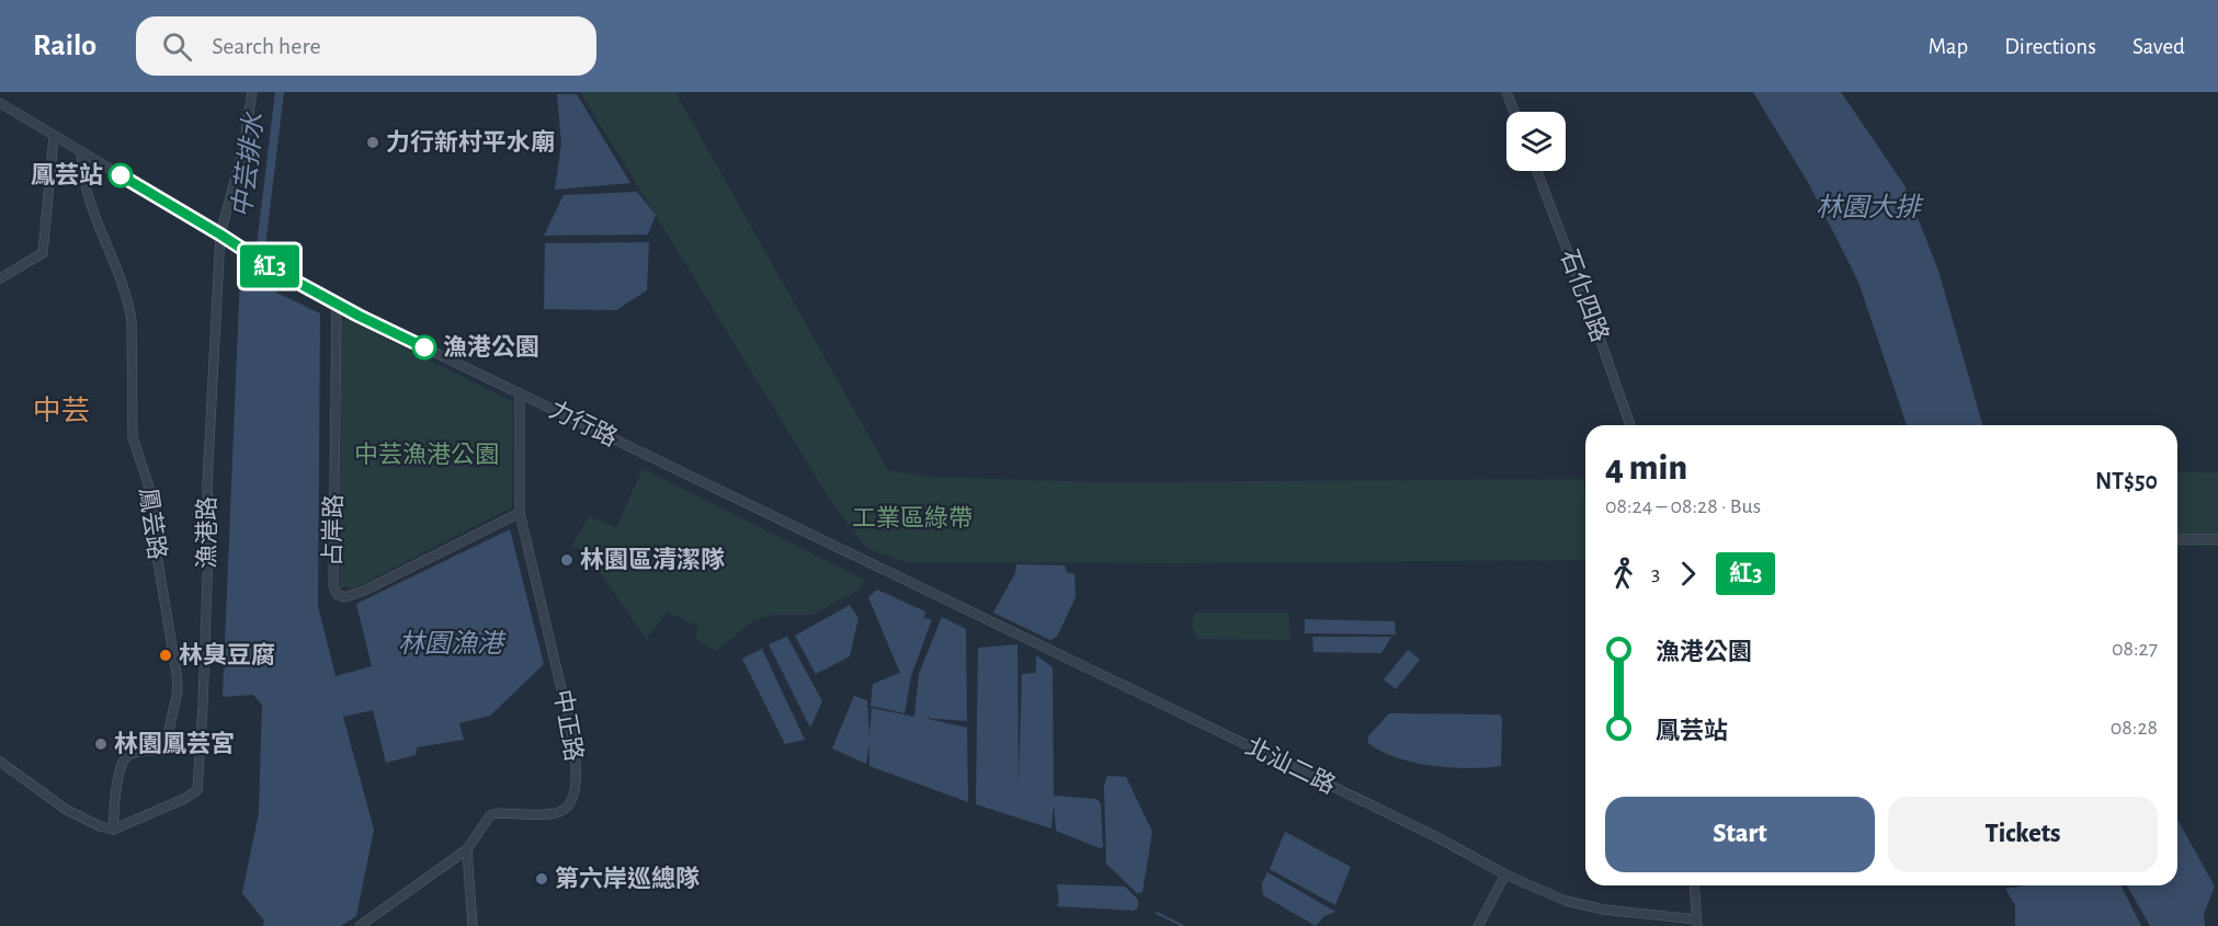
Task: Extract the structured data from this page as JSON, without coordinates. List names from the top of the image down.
{
  "streets": {
    "street": [
      "石化四路",
      "力行路",
      "鳳芸路",
      "占岸路",
      "漁港路",
      "中正路",
      "北汕二路"
    ]
  },
  "crossings": [
    ["力行路", "鳳芸路"],
    ["力行路", "占岸路"],
    ["力行路", "漁港路"],
    ["力行路", "中正路"],
    ["力行路", "北汕二路"],
    ["鳳芸路", "漁港路"],
    ["占岸路", "中正路"]
  ],
  "districts": ["中芸"],
  "water": ["中芸排水", "林園大排", "林園漁港"],
  "parks": ["中芸漁港公園", "工業區綠帶"],
  "places": [
    "力行新村平水廟",
    "鳳芸站",
    "漁港公園",
    "林園區清潔隊",
    "林臭豆腐",
    "林園鳳芸宮",
    "第六岸巡總隊"
  ],
  "lines": ["bus line 紅3"],
  "page": {
    "header": "Railo",
    "search": "Search here",
    "nav": ["Map", "Directions", "Saved"],
    "on_map": "紅3",
    "heading": ["4 min", "08:24 – 08:28 · Bus", "NT$50"],
    "legs": ["3", "紅3"],
    "list": [
      {
        "name": "漁港公園",
        "value": "08:27"
      },
      {
        "name": "鳳芸站",
        "value": "08:28"
      }
    ],
    "buttons": ["Start", "Tickets"]
  }
}
